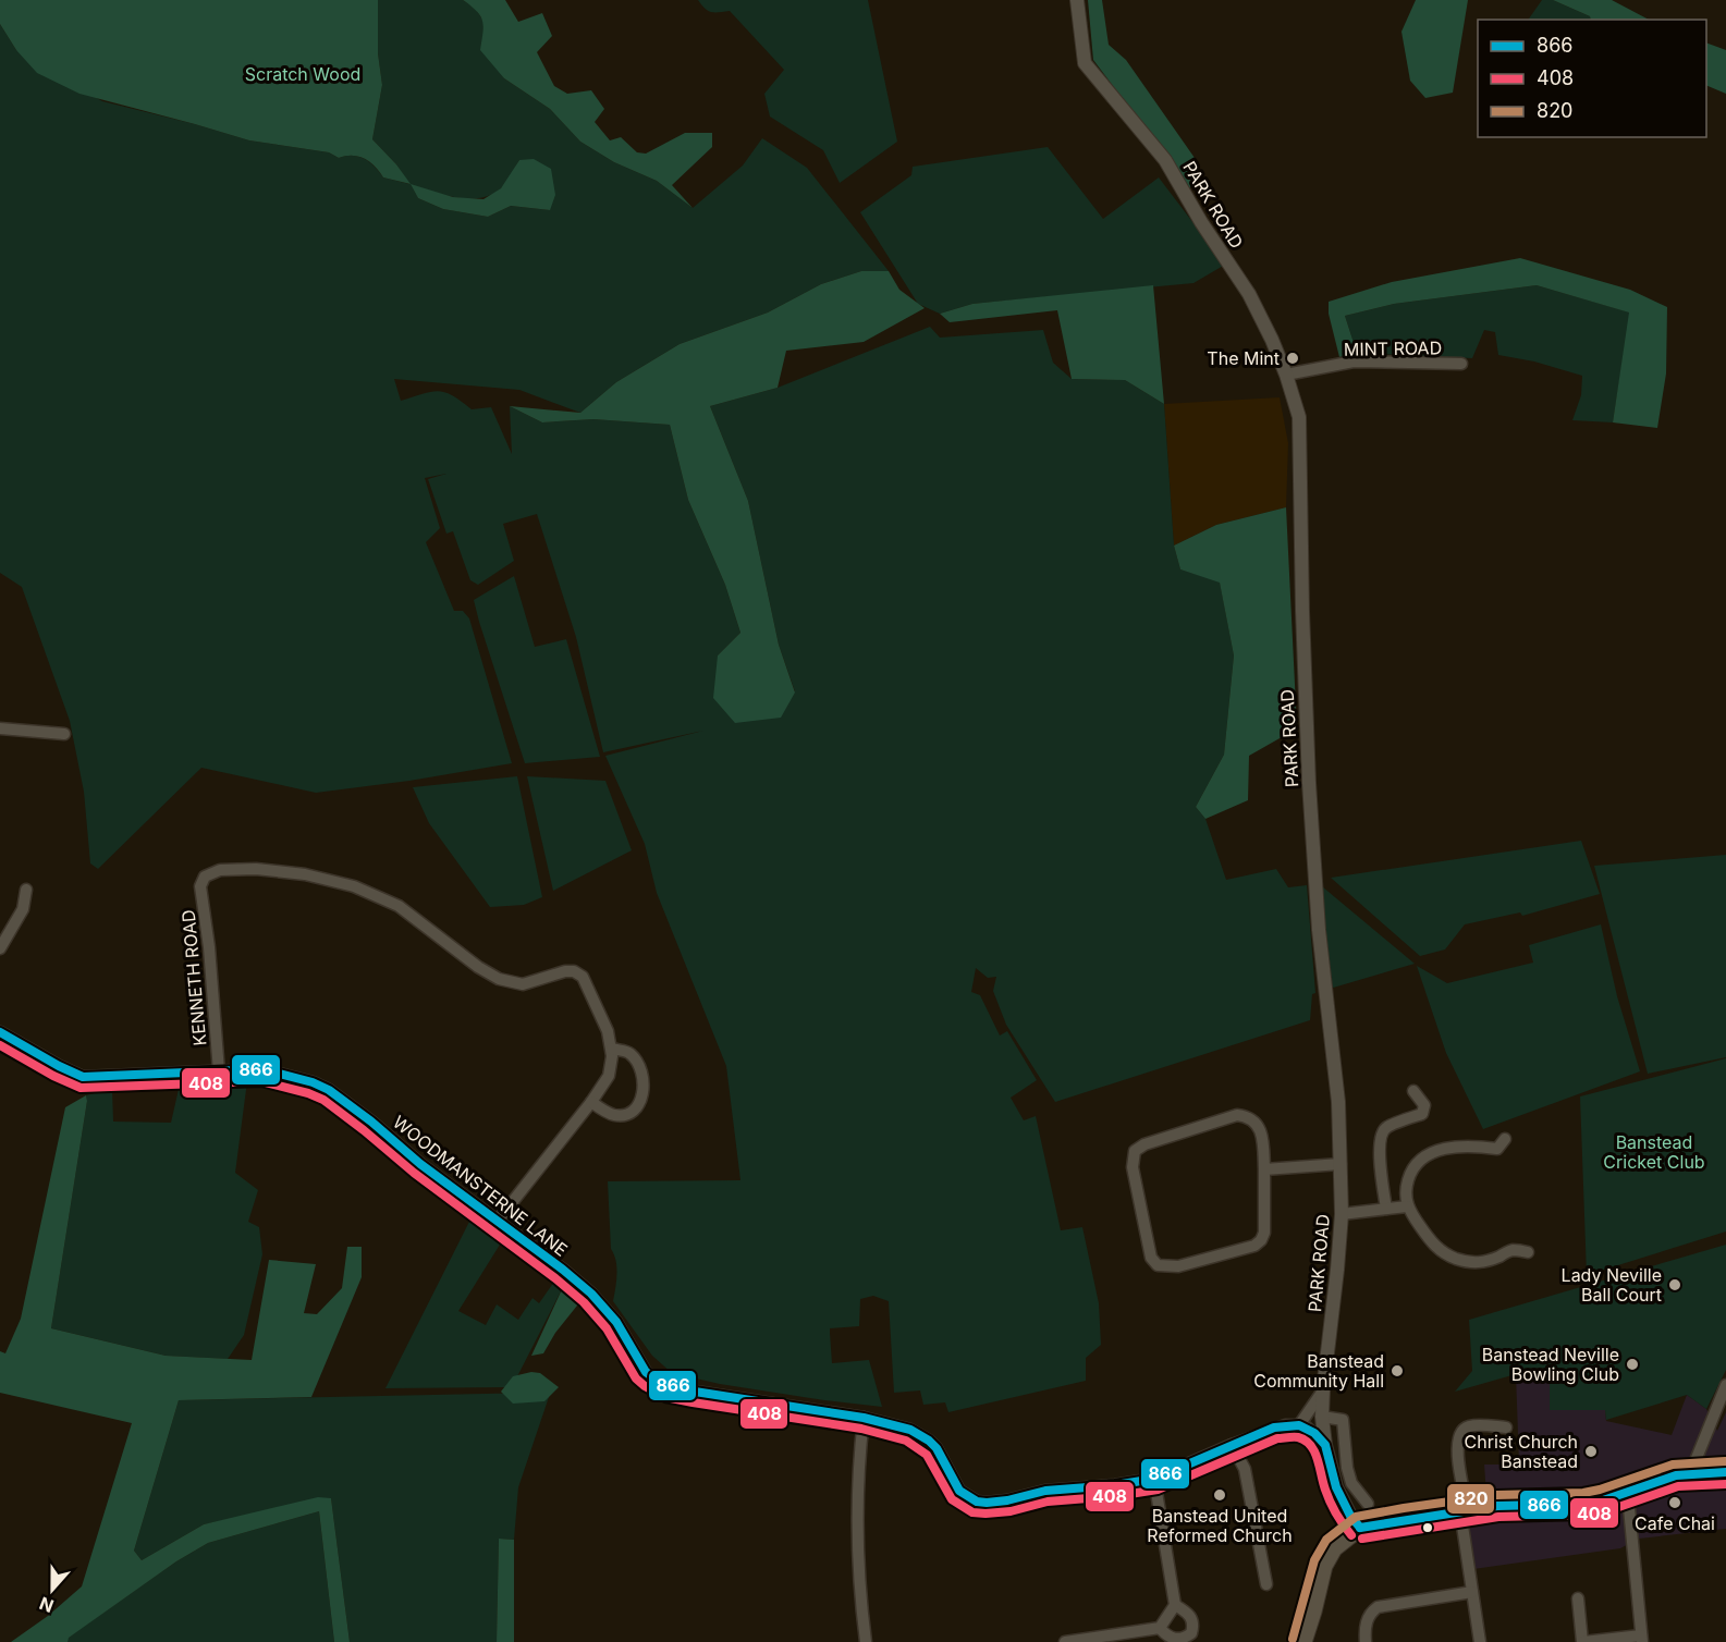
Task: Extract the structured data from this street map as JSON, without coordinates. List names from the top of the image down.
{
  "streets": {
    "street": [
      "PARK ROAD",
      "MINT ROAD",
      "KENNETH ROAD",
      "WOODMANSTERNE LANE"
    ]
  },
  "crossings": [
    ["PARK ROAD", "MINT ROAD"],
    ["KENNETH ROAD", "WOODMANSTERNE LANE"]
  ],
  "parks": ["Scratch Wood", "Banstead Cricket Club"],
  "places": [
    "The Mint",
    "Lady Neville Ball Court",
    "Banstead Neville Bowling Club",
    "Banstead Community Hall",
    "Christ Church Banstead",
    "Banstead United Reformed Church",
    "Cafe Chai"
  ],
  "lines": ["transit line 866", "transit line 408", "transit line 820"],
  "legend": ["866", "408", "820"],
  "north": "bottom"
}
